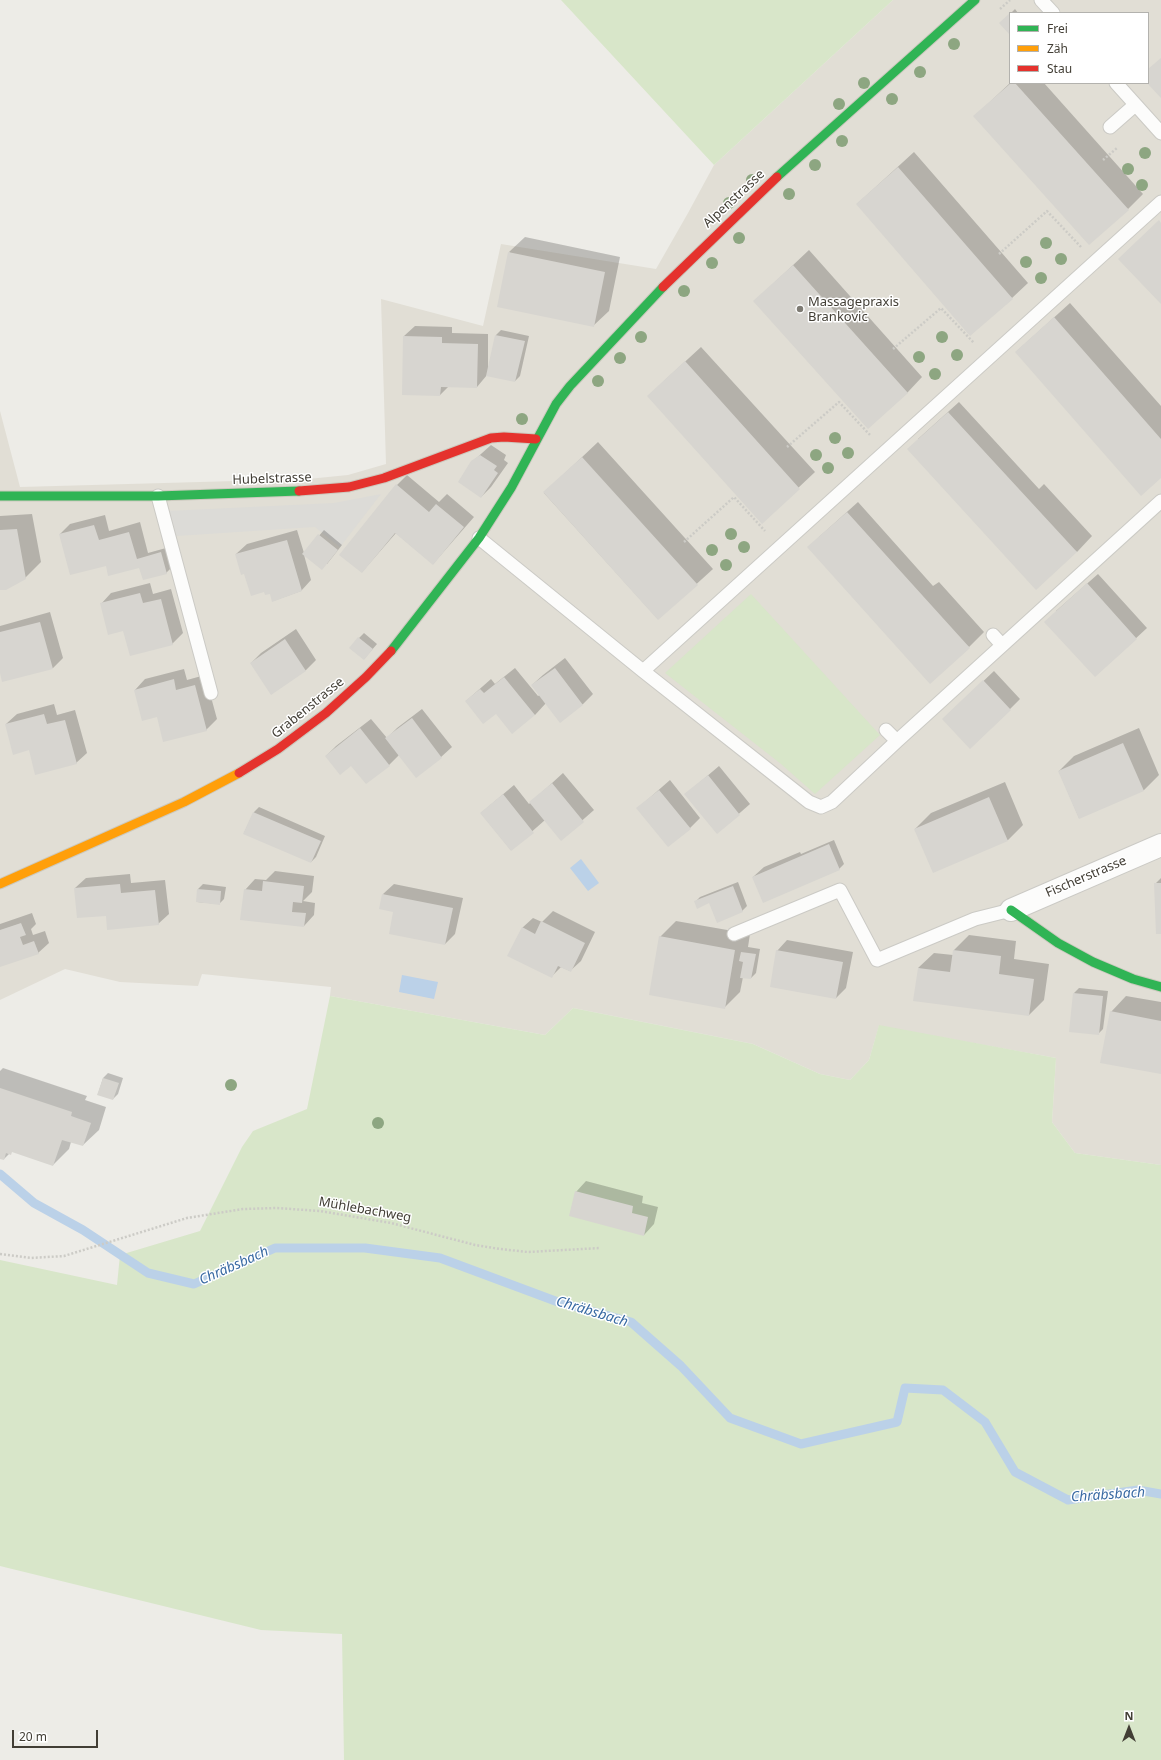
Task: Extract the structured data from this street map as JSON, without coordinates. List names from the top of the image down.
{
  "streets": {
    "street": [
      "Alpenstrasse",
      "Hubelstrasse",
      "Grabenstrasse",
      "Fischerstrasse"
    ],
    "path": ["Mühlebachweg"]
  },
  "crossings": [
    ["Alpenstrasse", "Hubelstrasse"],
    ["Alpenstrasse", "Grabenstrasse"],
    ["Hubelstrasse", "Grabenstrasse"]
  ],
  "water": ["Chräbsbach"],
  "places": ["Massagepraxis Brankovic"],
  "legend": ["Frei", "Zäh", "Stau"],
  "scale_bar": "20 m",
  "north": "top"
}
